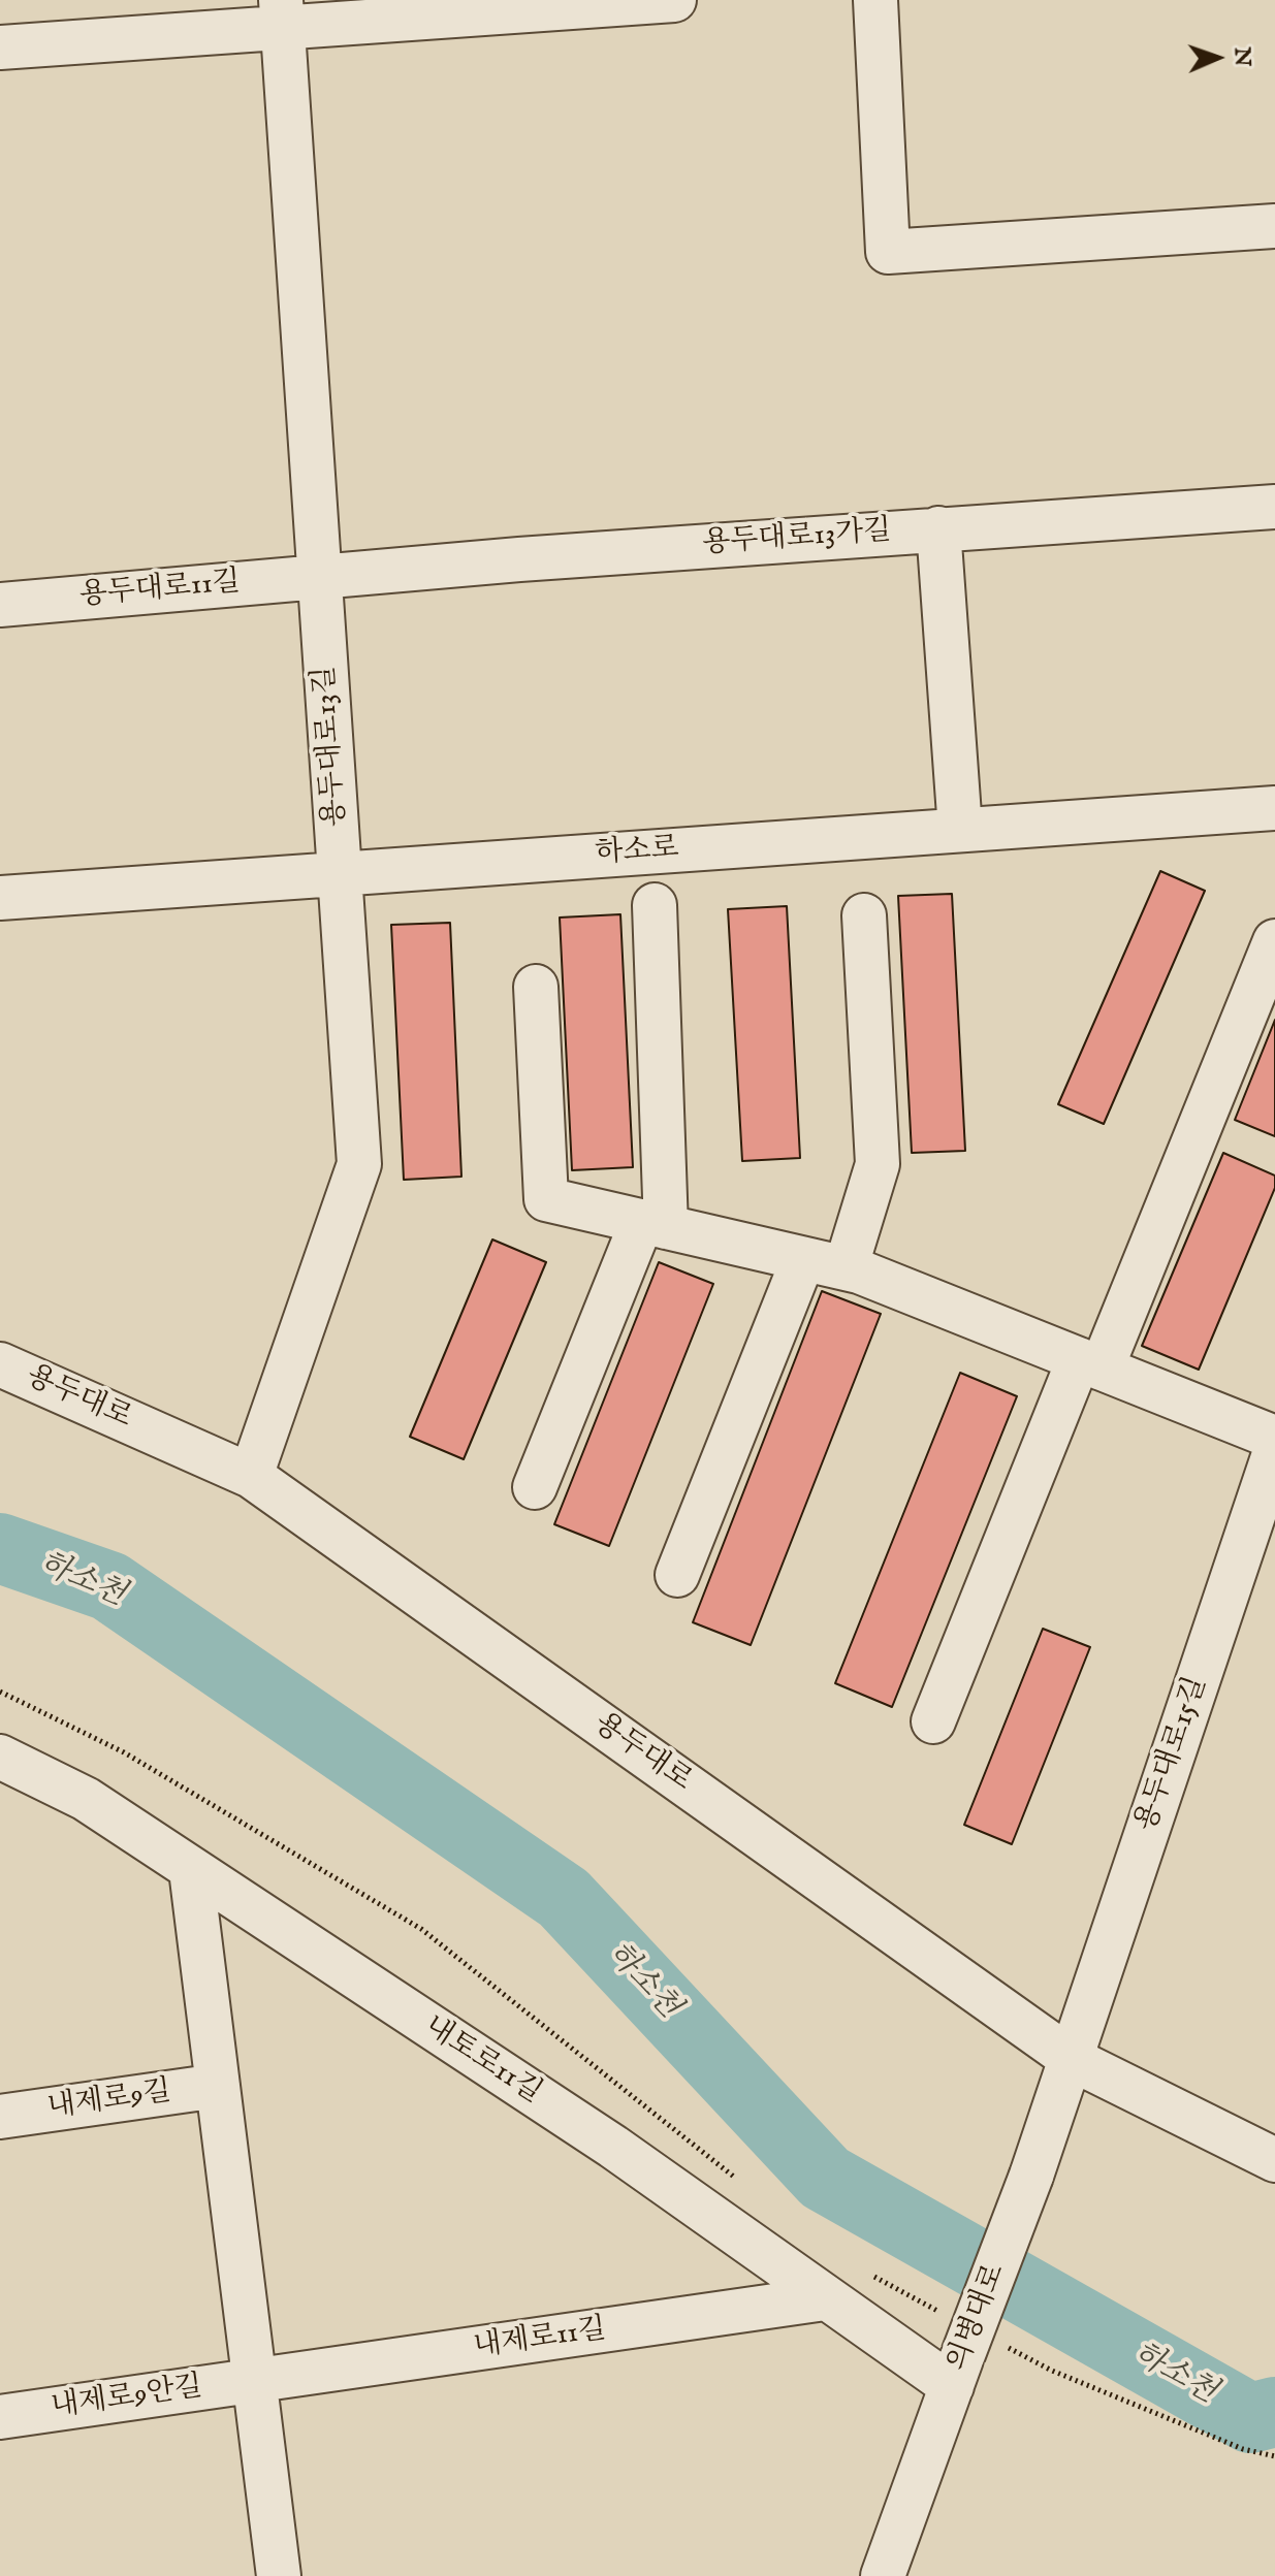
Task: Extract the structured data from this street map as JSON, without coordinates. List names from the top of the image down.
{
  "streets": {
    "street": [
      "용두대로13가길",
      "용두대로11길",
      "용두대로13길",
      "하소로",
      "용두대로",
      "용두대로15길",
      "내토로11길",
      "내제로9길",
      "의병대로",
      "내제로11길",
      "내제로9안길"
    ]
  },
  "crossings": [
    ["용두대로13가길", "용두대로11길"],
    ["용두대로13가길", "용두대로13길"],
    ["용두대로11길", "용두대로13길"],
    ["용두대로13길", "하소로"],
    ["용두대로13길", "용두대로"],
    ["용두대로", "용두대로15길"],
    ["용두대로", "의병대로"],
    ["용두대로15길", "의병대로"],
    ["내토로11길", "의병대로"],
    ["내토로11길", "내제로11길"],
    ["내제로11길", "내제로9안길"]
  ],
  "water": ["하소천"],
  "north": "right"
}
